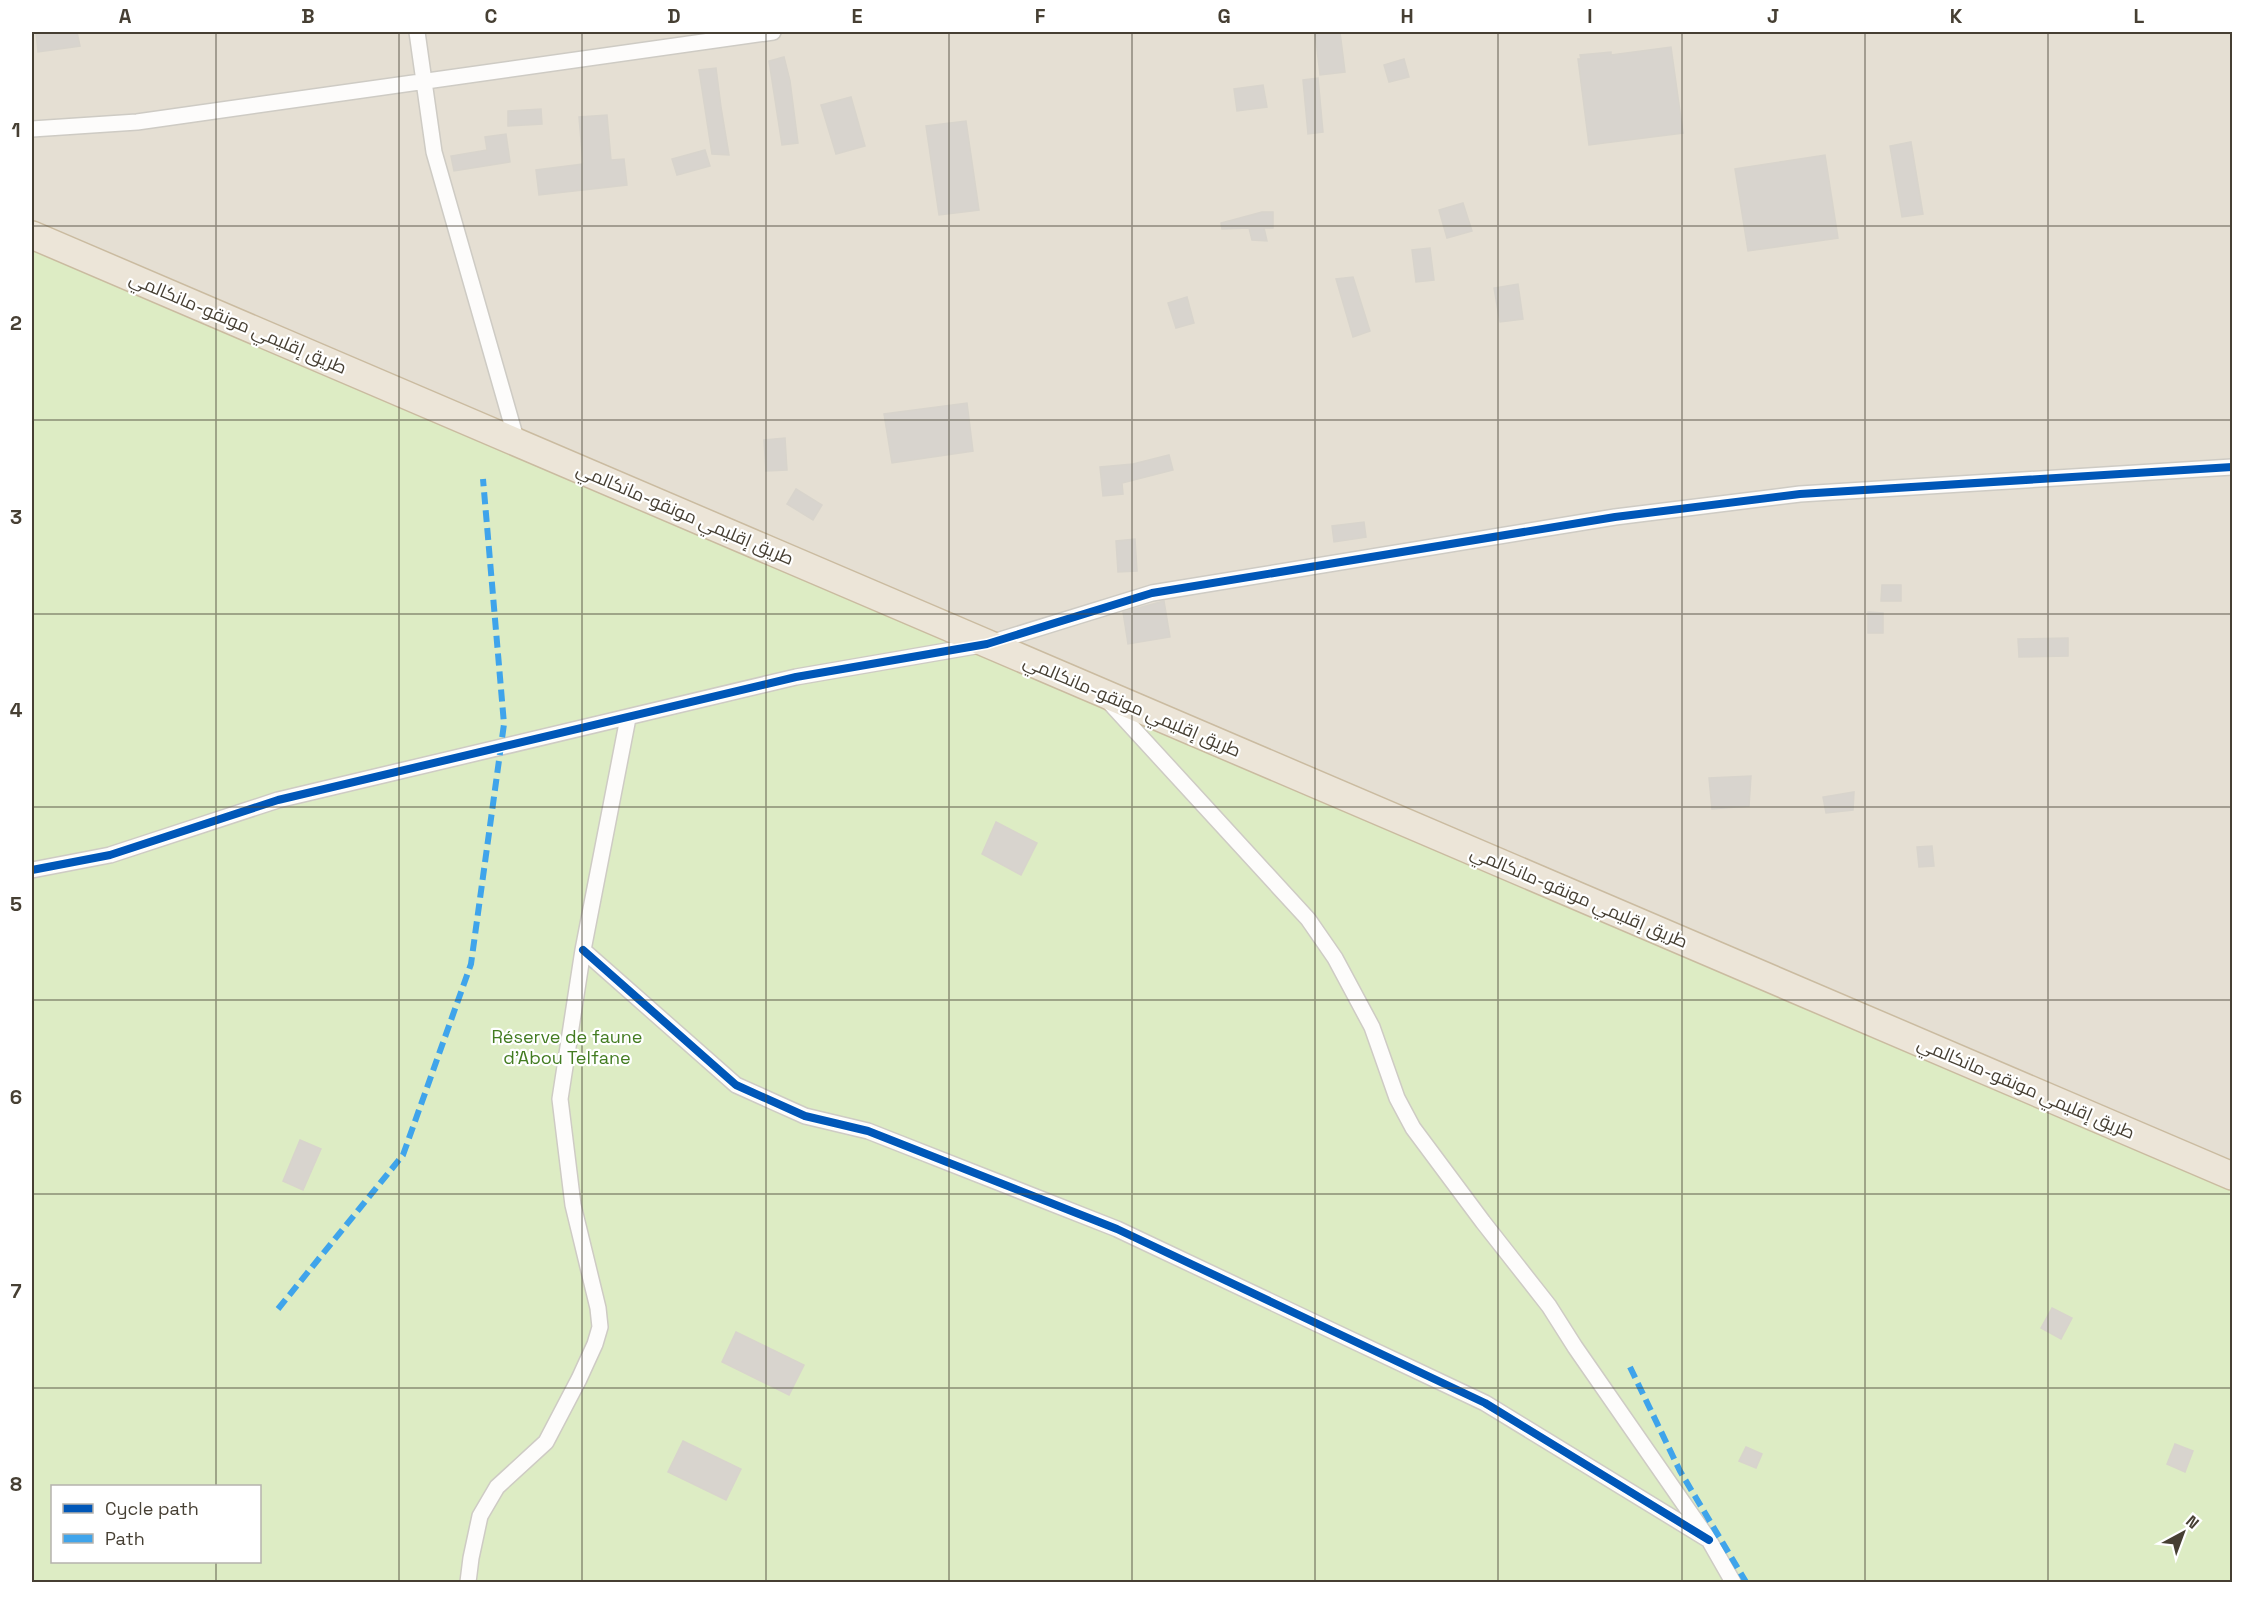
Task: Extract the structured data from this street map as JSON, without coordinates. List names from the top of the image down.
{
  "streets": {
    "highway": ["طريق إقليمي مونقو-مانكالمي"]
  },
  "parks": ["Réserve de faune d'Abou Telfane"],
  "legend": ["Cycle path", "Path"],
  "north": "top right",
  "grid": {
    "columns": [
      "A",
      "B",
      "C",
      "D",
      "E",
      "F",
      "G",
      "H",
      "I",
      "J",
      "K",
      "L"
    ],
    "rows": [
      "1",
      "2",
      "3",
      "4",
      "5",
      "6",
      "7",
      "8"
    ]
  }
}
